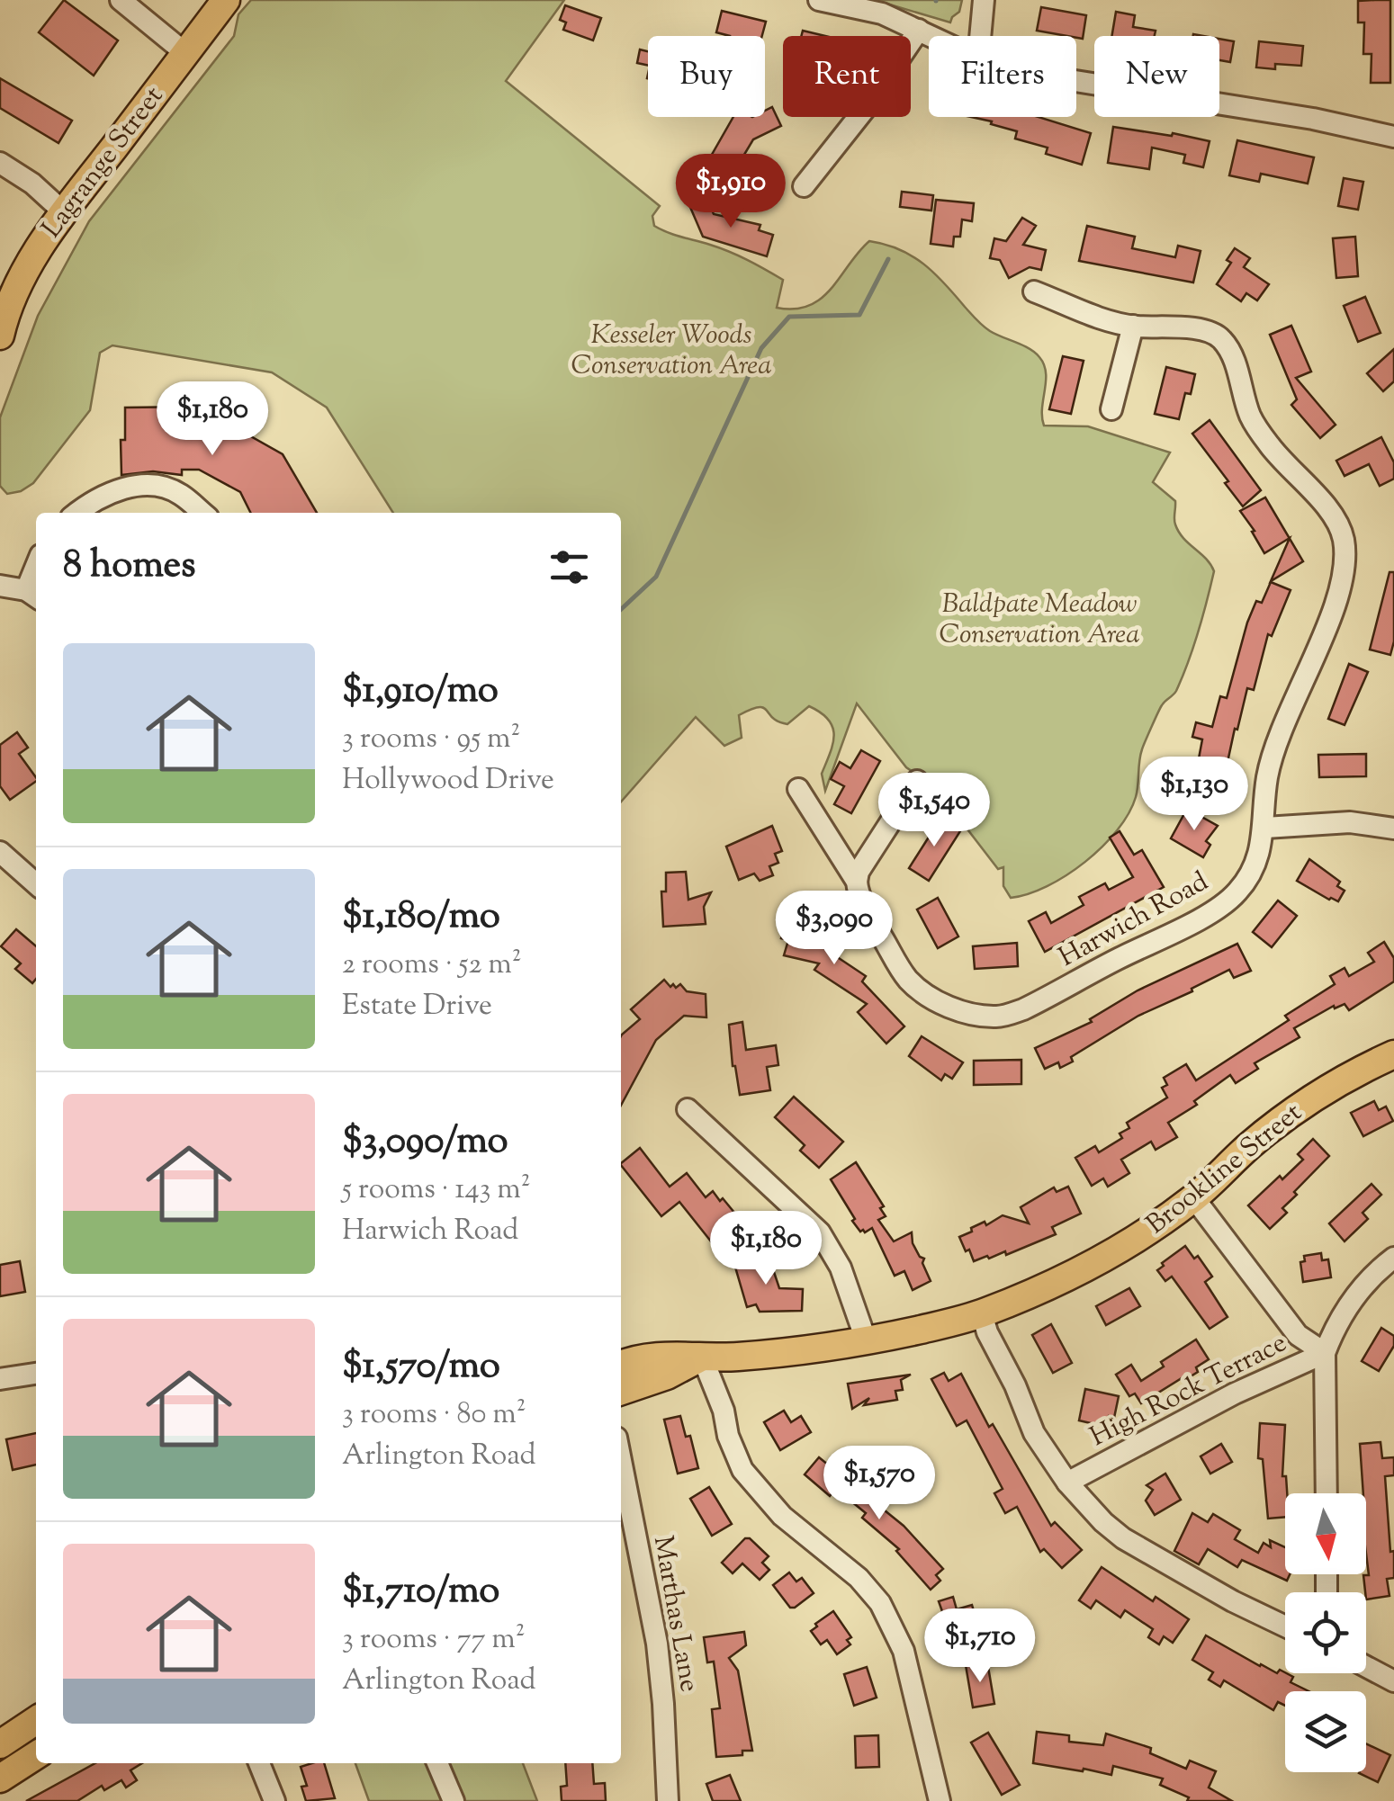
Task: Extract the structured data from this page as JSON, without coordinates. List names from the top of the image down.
{
  "streets": {
    "main road": ["Lagrange Street", "Brookline Street"],
    "street": ["Harwich Road", "High Rock Terrace", "Marthas Lane"]
  },
  "parks": ["Kesseler Woods Conservation Area", "Baldpate Meadow Conservation Area"],
  "north": "bottom",
  "page": {
    "chip": [
      "Buy",
      "Rent",
      "Filters",
      "New"
    ],
    "price": [
      "$1,910",
      "$1,180",
      "$1,130",
      "$1,540",
      "$3,090",
      "$1,180",
      "$1,570",
      "$1,710"
    ],
    "heading": "8 homes",
    "list": [
      {
        "name": "$1,910/mo",
        "note": "3 rooms · 95 m² · Hollywood Drive"
      },
      {
        "name": "$1,180/mo",
        "note": "2 rooms · 52 m² · Estate Drive"
      },
      {
        "name": "$3,090/mo",
        "note": "5 rooms · 143 m² · Harwich Road"
      },
      {
        "name": "$1,570/mo",
        "note": "3 rooms · 80 m² · Arlington Road"
      },
      {
        "name": "$1,710/mo",
        "note": "3 rooms · 77 m² · Arlington Road"
      }
    ]
  }
}
